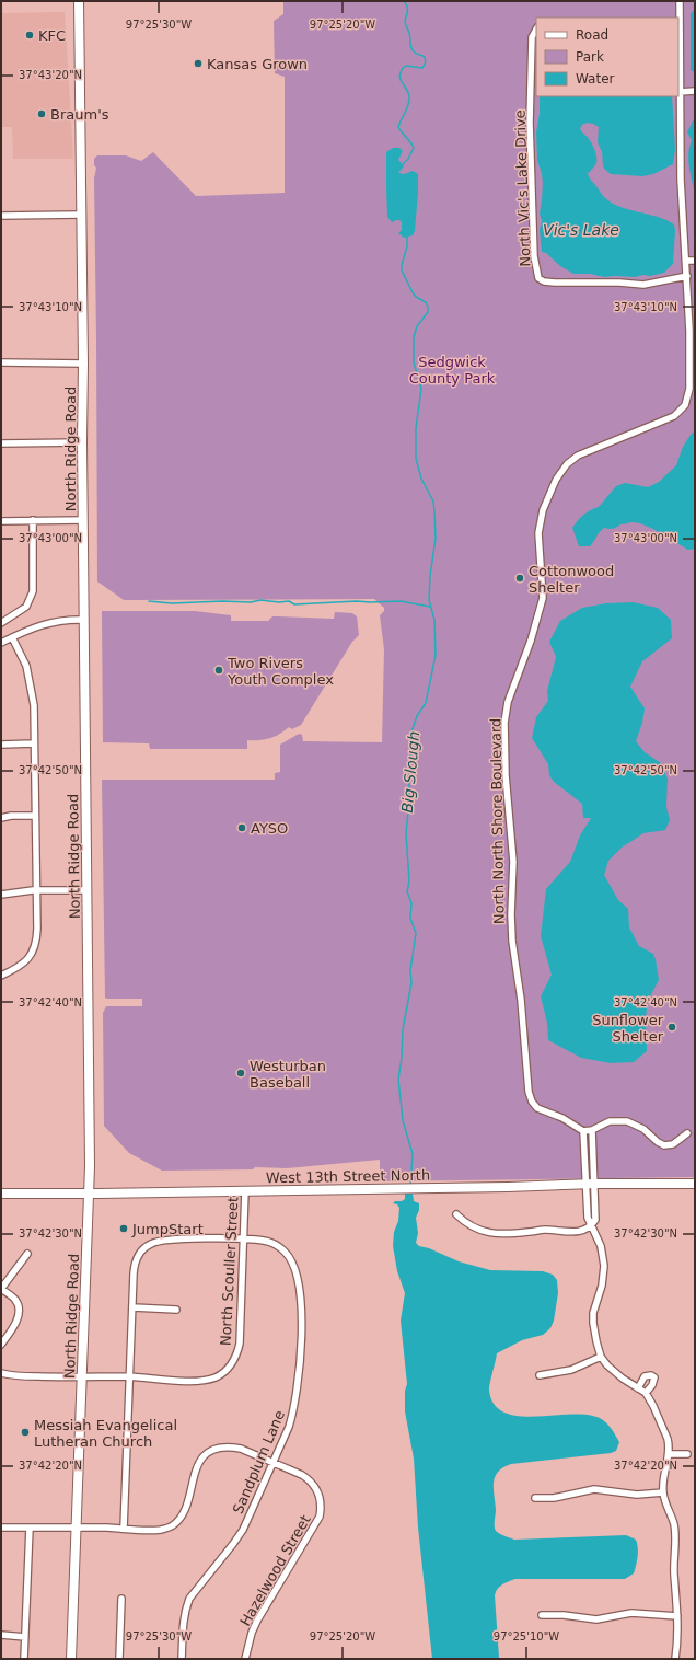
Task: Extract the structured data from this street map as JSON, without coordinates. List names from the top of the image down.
{
  "streets": {
    "main road": ["North Ridge Road", "West 13th Street North"],
    "street": [
      "North Vic's Lake Drive",
      "North North Shore Boulevard",
      "North Scouller Street",
      "Sandplum Lane",
      "Hazelwood Street"
    ]
  },
  "crossings": [
    ["North Vic's Lake Drive", "North North Shore Boulevard"],
    ["North Ridge Road", "West 13th Street North"],
    ["West 13th Street North", "North Scouller Street"],
    ["North Scouller Street", "Sandplum Lane"],
    ["Sandplum Lane", "Hazelwood Street"]
  ],
  "water": ["Vic's Lake", "Big Slough"],
  "parks": ["Sedgwick County Park"],
  "places": [
    "KFC",
    "Kansas Grown",
    "Braum's",
    "Cottonwood Shelter",
    "Two Rivers Youth Complex",
    "AYSO",
    "Sunflower Shelter",
    "Westurban Baseball",
    "JumpStart",
    "Messiah Evangelical Lutheran Church"
  ],
  "legend": ["Road", "Park", "Water"],
  "coordinates": [
    "97°25'30\"W",
    "97°25'20\"W",
    "37°43'20\"N",
    "37°43'10\"N",
    "37°43'00\"N",
    "37°42'50\"N",
    "37°42'40\"N",
    "37°42'30\"N",
    "37°42'20\"N",
    "97°25'10\"W"
  ]
}
